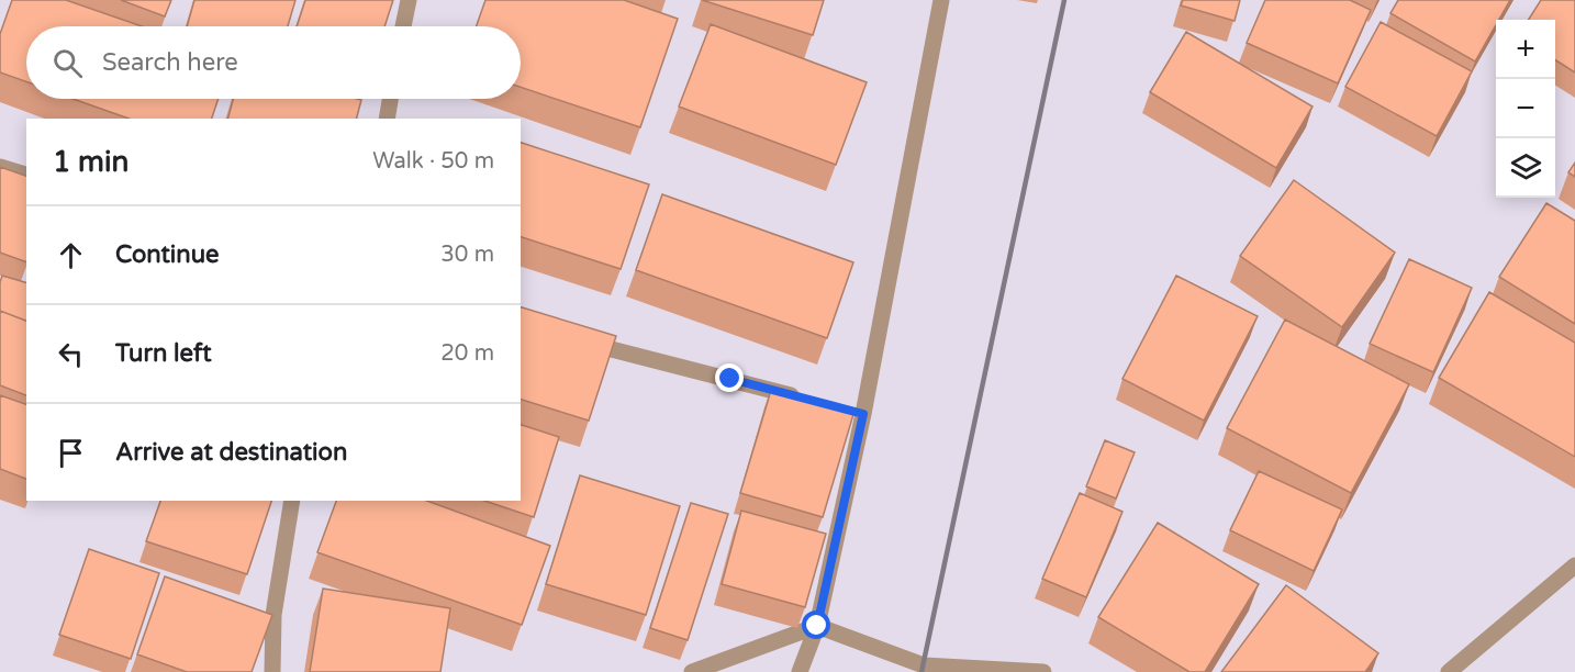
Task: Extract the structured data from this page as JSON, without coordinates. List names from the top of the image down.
{
  "page": {
    "map_buttons": ["+", "−"],
    "search": "Search here",
    "heading": ["1 min", "Walk · 50 m"],
    "list": [
      ["Continue", "30 m"],
      ["Turn left", "20 m"],
      "Arrive at destination"
    ]
  }
}
